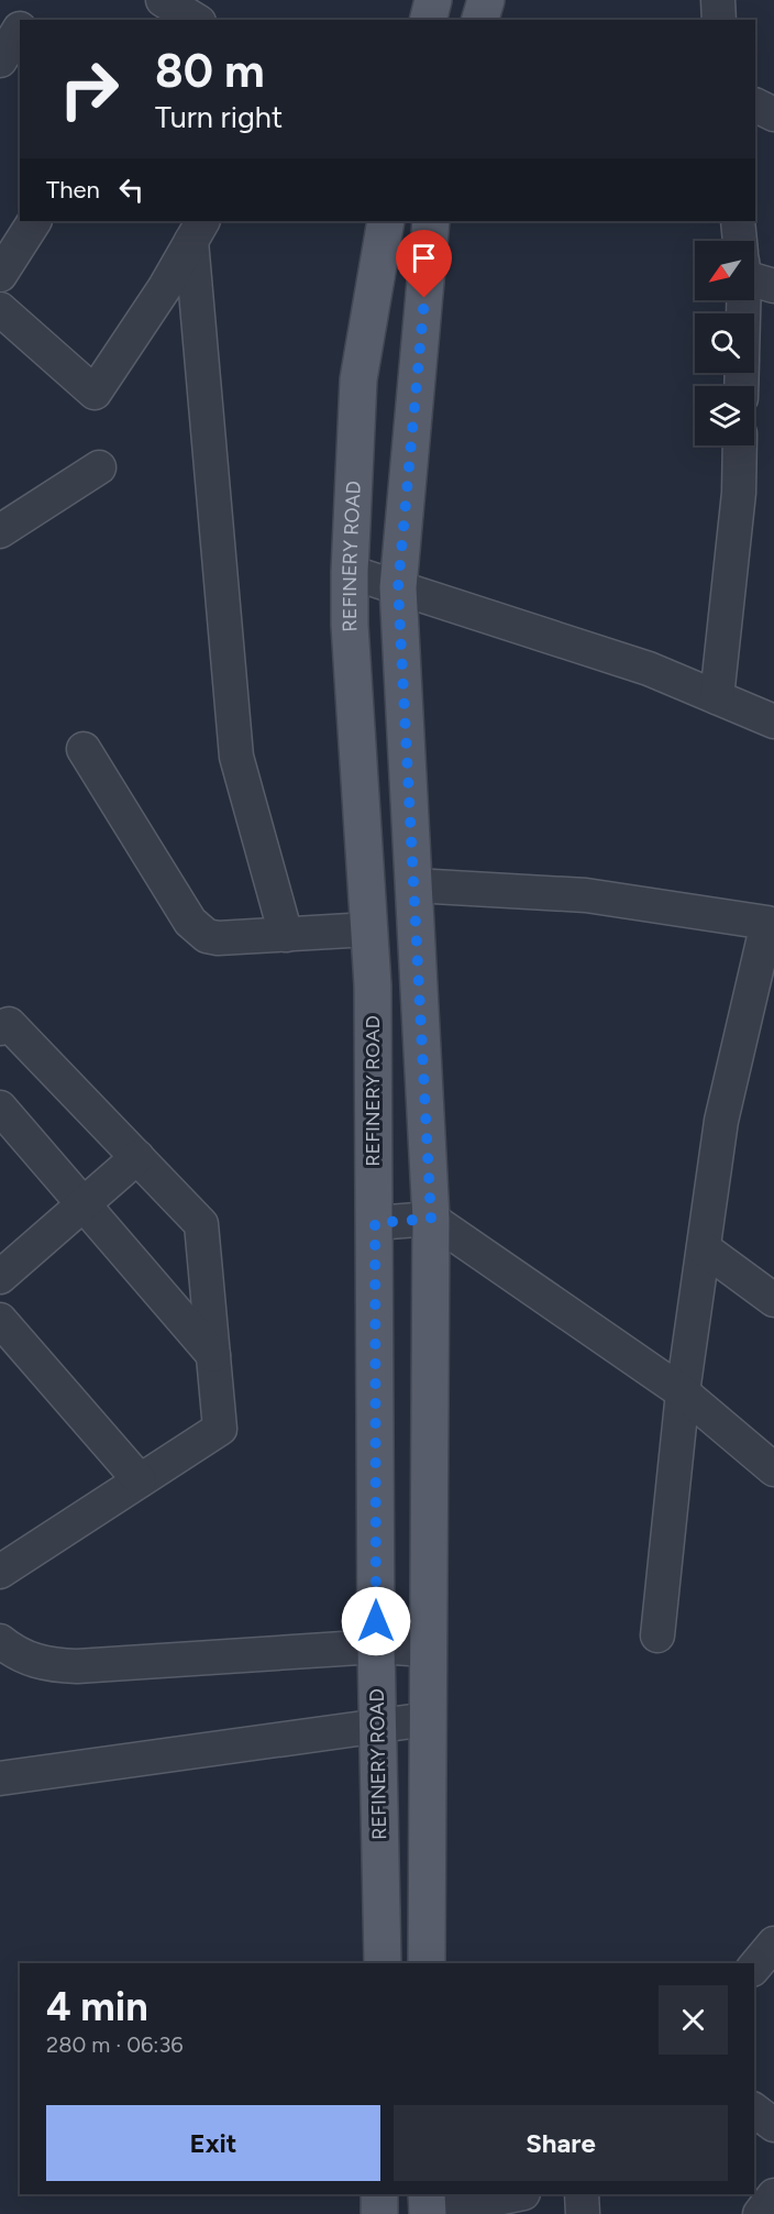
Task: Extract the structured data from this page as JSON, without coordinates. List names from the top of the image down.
{
  "streets": {
    "main road": ["REFINERY ROAD"]
  },
  "north": "bottom left",
  "page": {
    "turn": ["80 m", "Turn right"],
    "then": "Then",
    "heading": ["4 min", "280 m · 06:36"],
    "buttons": ["Exit", "Share"]
  }
}
